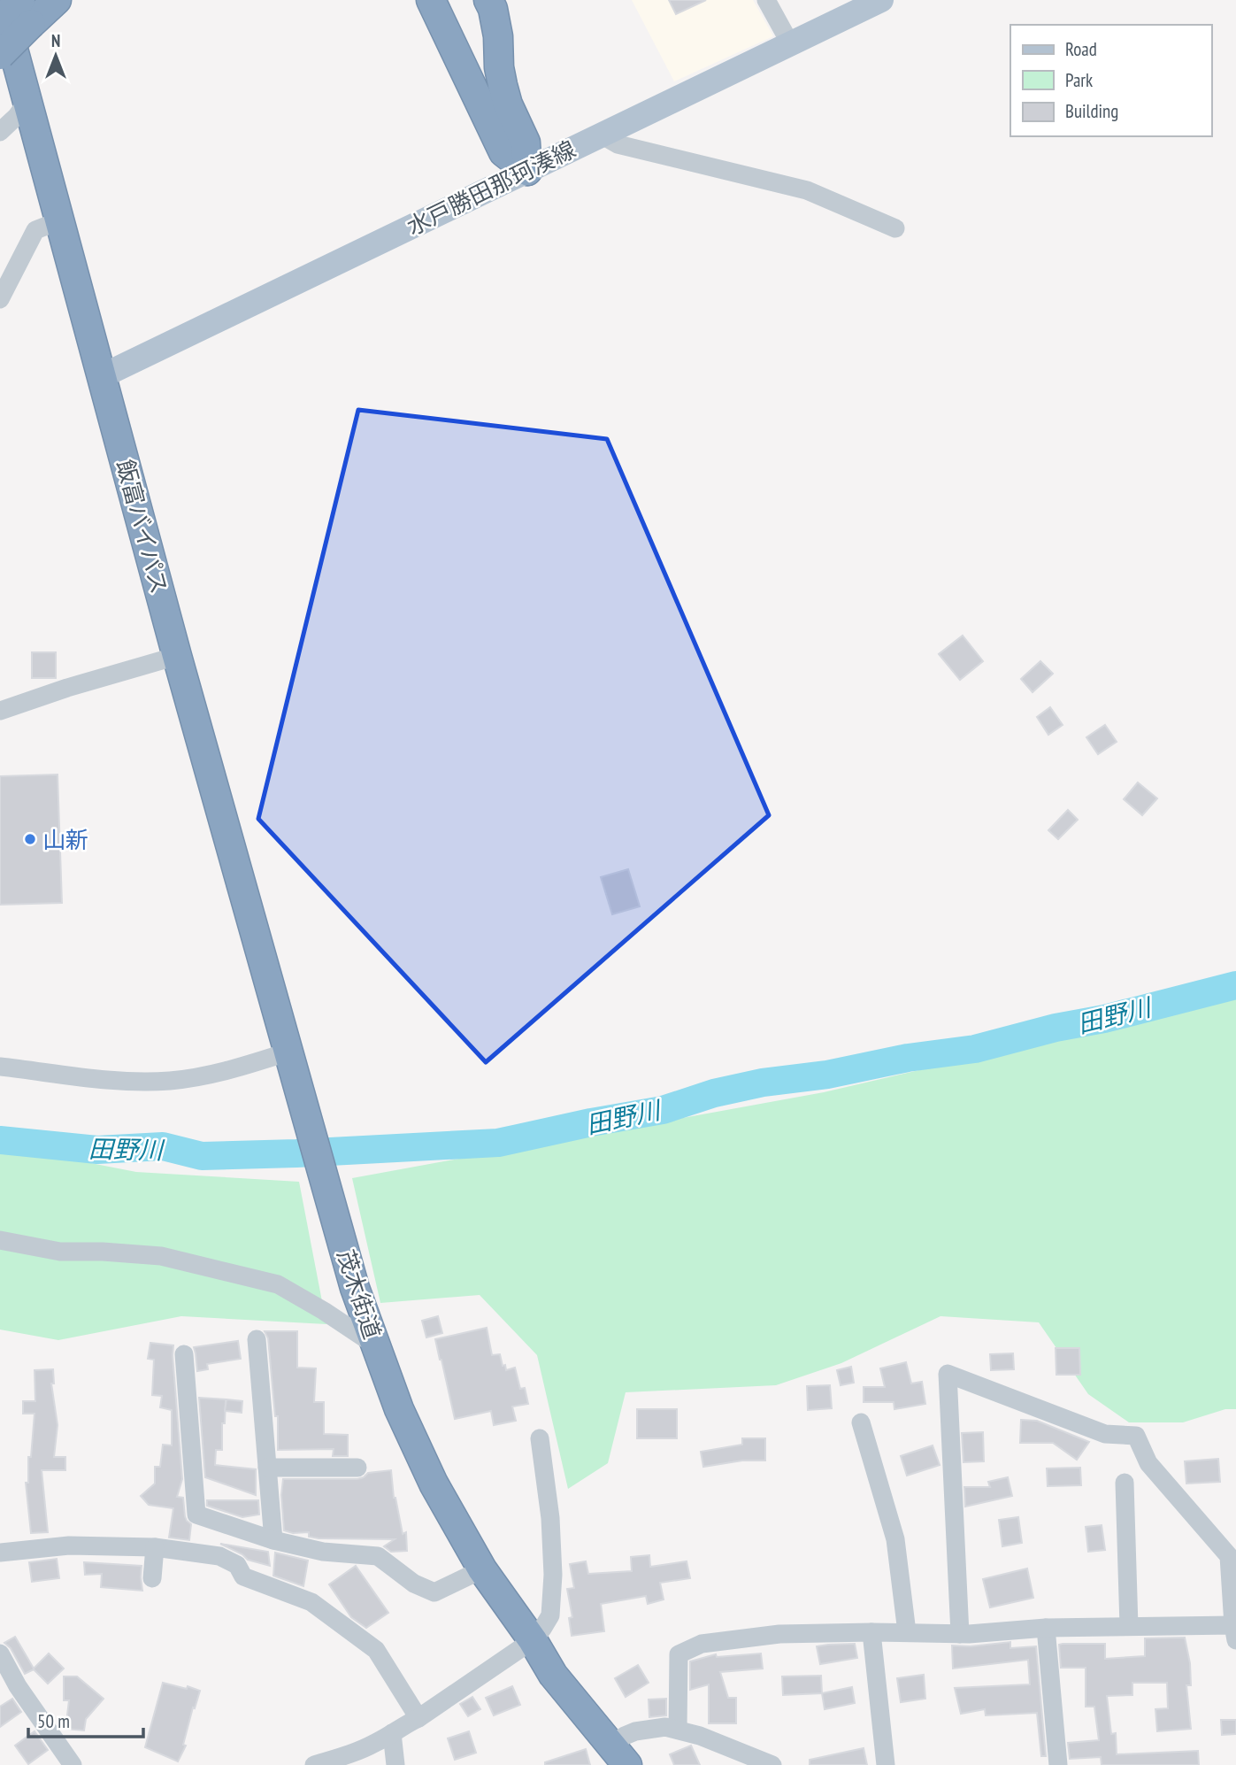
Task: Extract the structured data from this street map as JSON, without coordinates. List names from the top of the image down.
{
  "streets": {
    "highway": ["飯富バイパス", "茂木街道"],
    "main road": ["水戸勝田那珂湊線"]
  },
  "crossings": [
    ["水戸勝田那珂湊線", "飯富バイパス"],
    ["飯富バイパス", "茂木街道"]
  ],
  "water": ["田野川"],
  "places": ["山新"],
  "legend": ["Road", "Park", "Building"],
  "scale_bar": "50 m",
  "north": "top"
}
